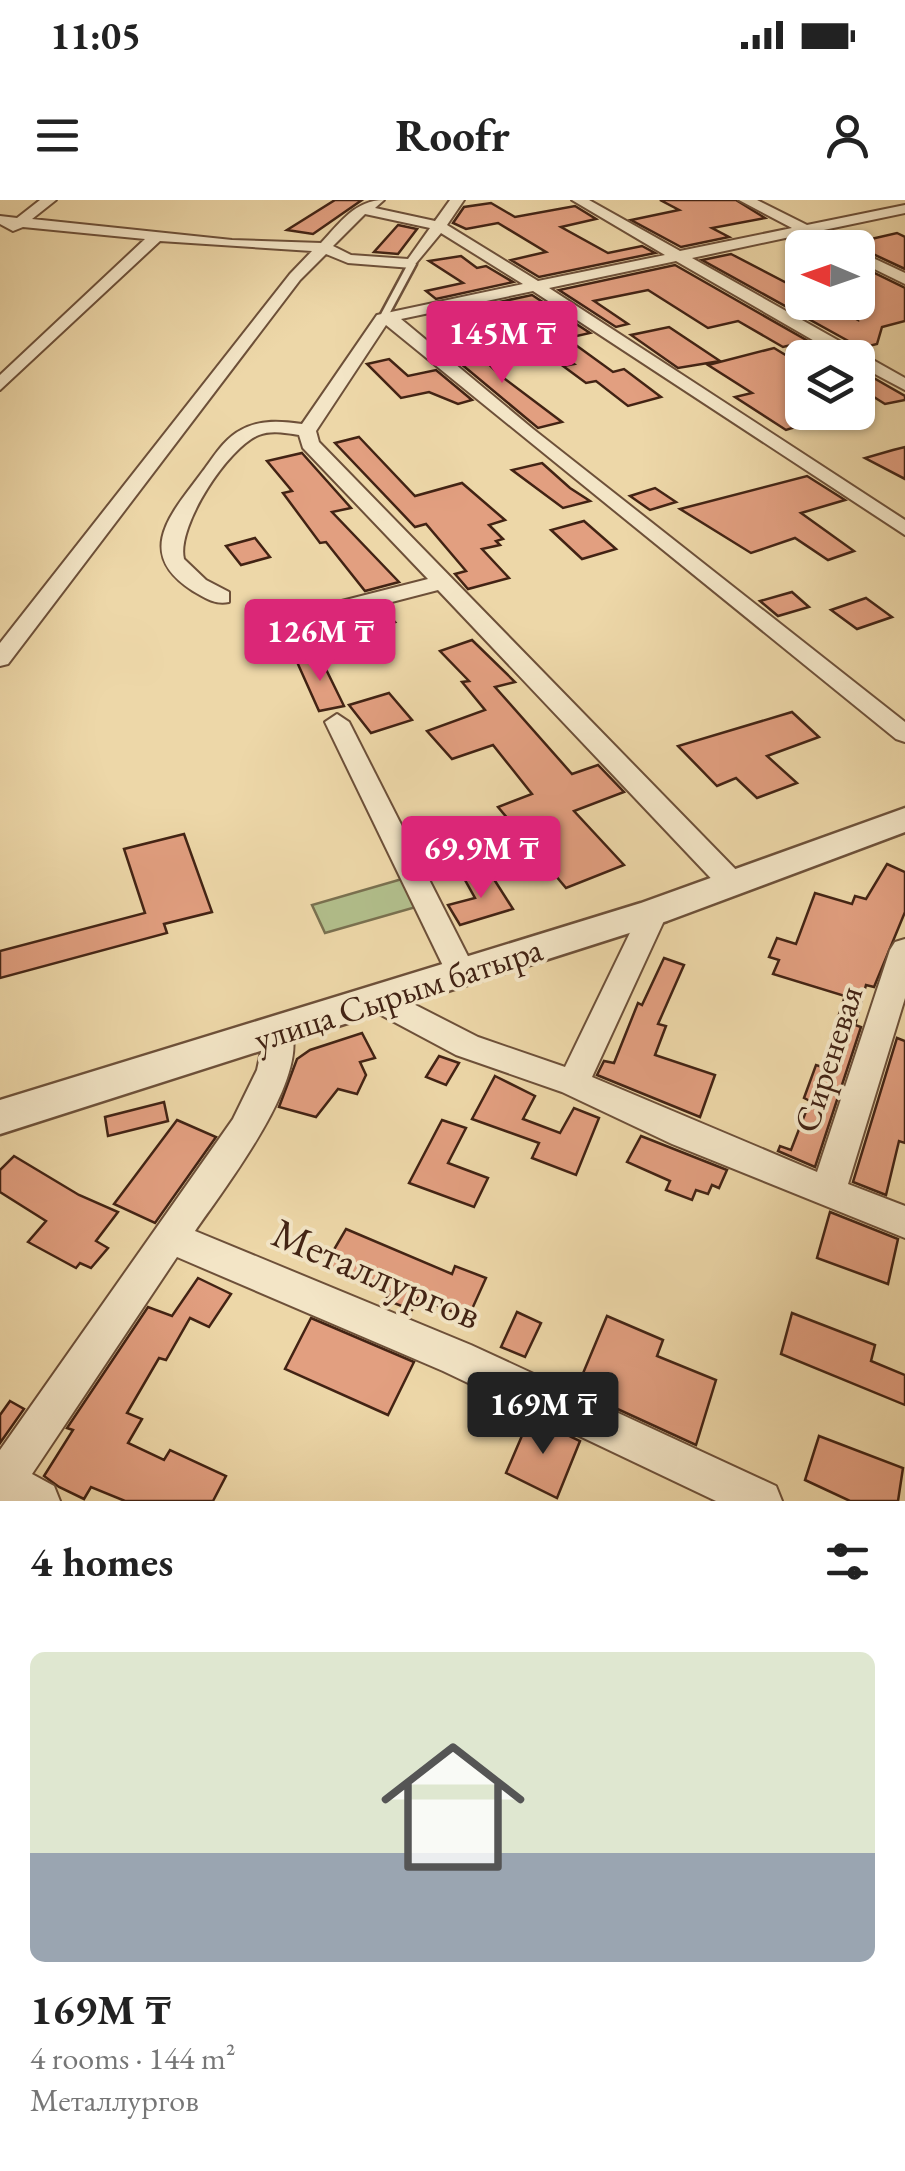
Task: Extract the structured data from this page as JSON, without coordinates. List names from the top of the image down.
{
  "streets": {
    "street": ["улица Сырым батыра", "Сиреневая", "Металлургов"]
  },
  "north": "left",
  "page": {
    "status": "11:05",
    "header": "Roofr",
    "price": [
      "145M ₸",
      "126M ₸",
      "69.9M ₸",
      "169M ₸"
    ],
    "heading": "4 homes",
    "list": [
      {
        "name": "169M ₸",
        "note": "4 rooms · 144 m² · Металлургов"
      }
    ]
  }
}
